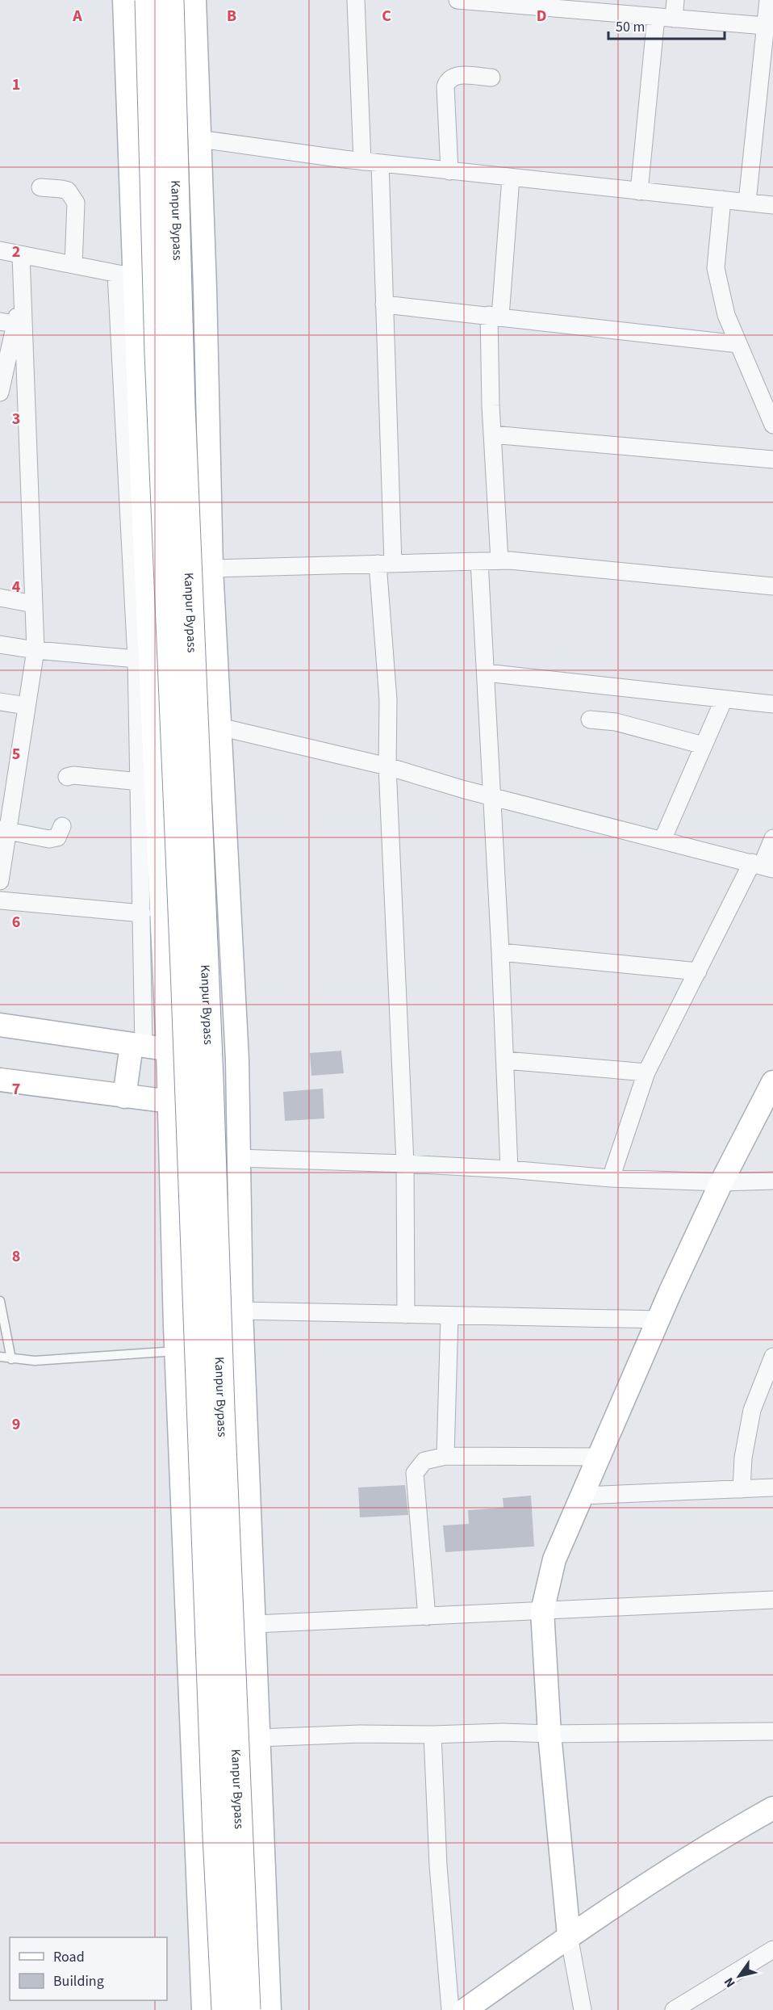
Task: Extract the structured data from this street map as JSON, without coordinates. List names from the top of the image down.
{
  "streets": {
    "highway": ["Kanpur Bypass"]
  },
  "legend": ["Road", "Building"],
  "scale_bar": "50 m",
  "north": "bottom left",
  "grid": {
    "columns": [
      "A",
      "B",
      "C",
      "D"
    ],
    "rows": [
      "1",
      "2",
      "3",
      "4",
      "5",
      "6",
      "7",
      "8",
      "9"
    ]
  }
}
